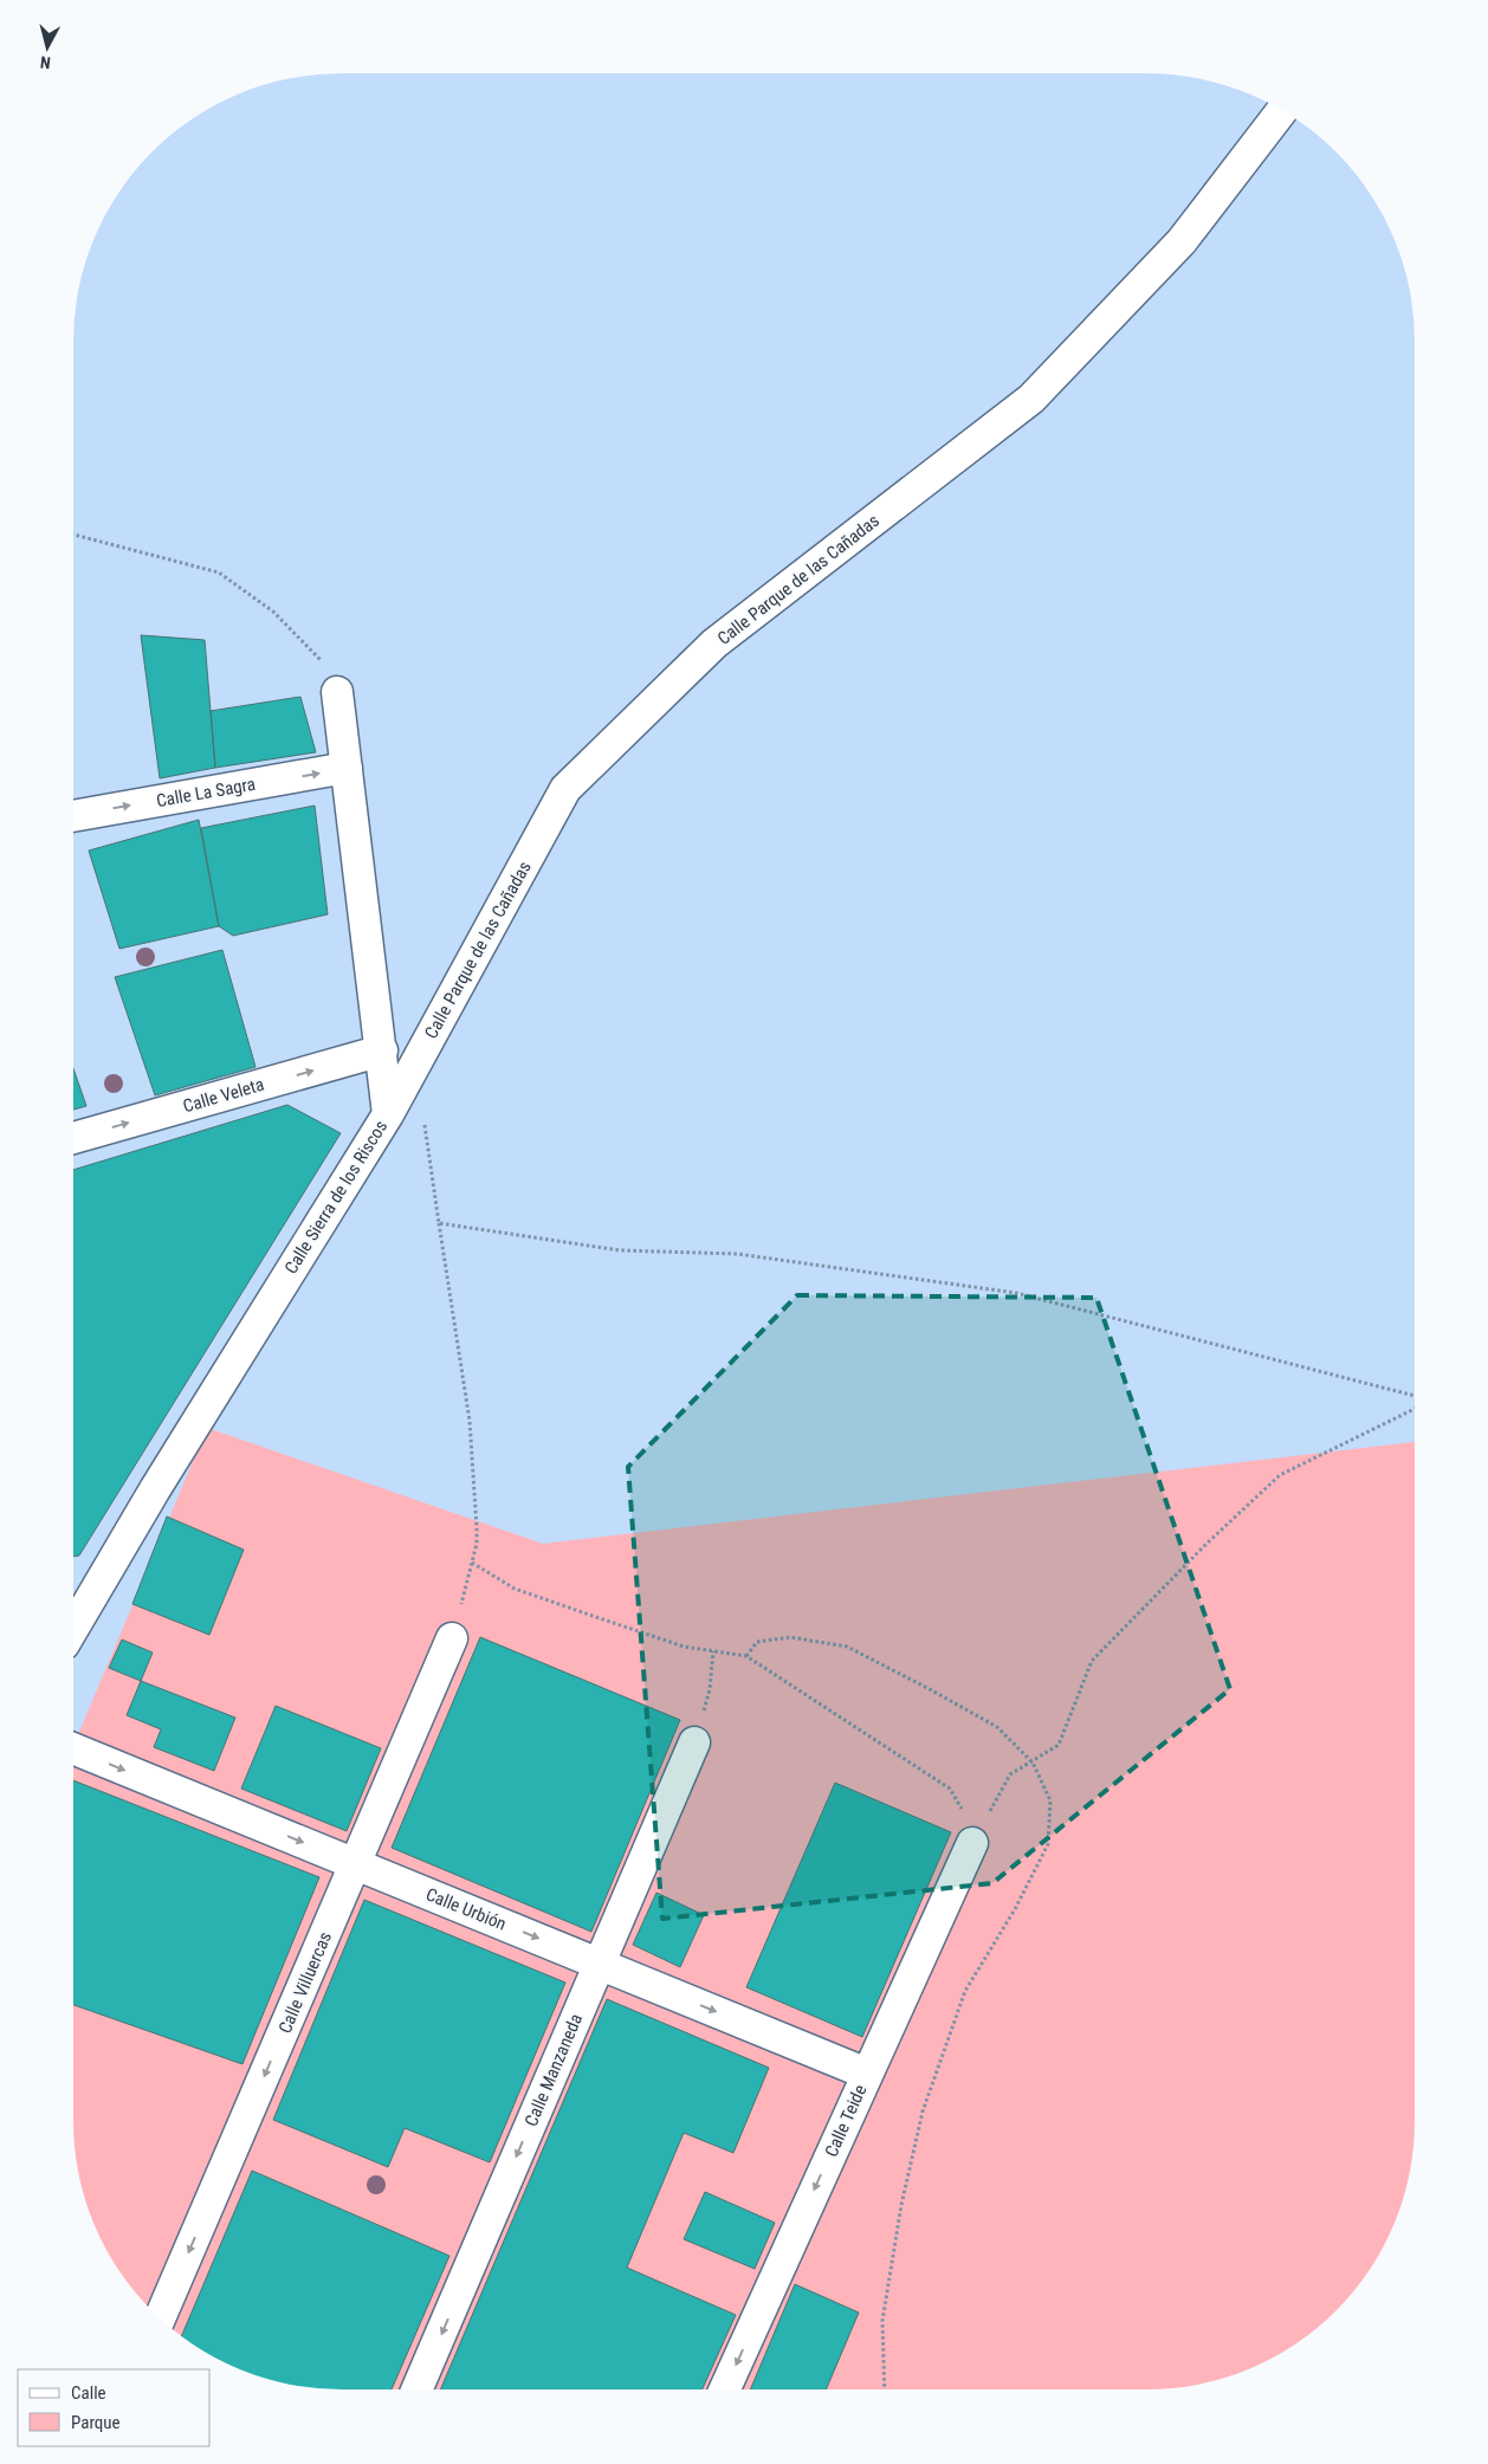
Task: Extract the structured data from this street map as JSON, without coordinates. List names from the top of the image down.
{
  "streets": {
    "street": [
      "Calle Parque de las Cañadas",
      "Calle La Sagra",
      "Calle Veleta",
      "Calle Sierra de los Riscos",
      "Calle Urbión",
      "Calle Villuercas",
      "Calle Manzaneda",
      "Calle Teide"
    ]
  },
  "crossings": [
    ["Calle Parque de las Cañadas", "Calle Sierra de los Riscos"],
    ["Calle La Sagra", "Calle Sierra de los Riscos"],
    ["Calle Veleta", "Calle Sierra de los Riscos"],
    ["Calle Urbión", "Calle Villuercas"],
    ["Calle Urbión", "Calle Manzaneda"],
    ["Calle Urbión", "Calle Teide"]
  ],
  "one_way": [
    "Calle La Sagra",
    "Calle Veleta",
    "Calle Urbión",
    "Calle Villuercas",
    "Calle Manzaneda",
    "Calle Teide"
  ],
  "legend": ["Calle", "Parque"],
  "north": "bottom"
}
